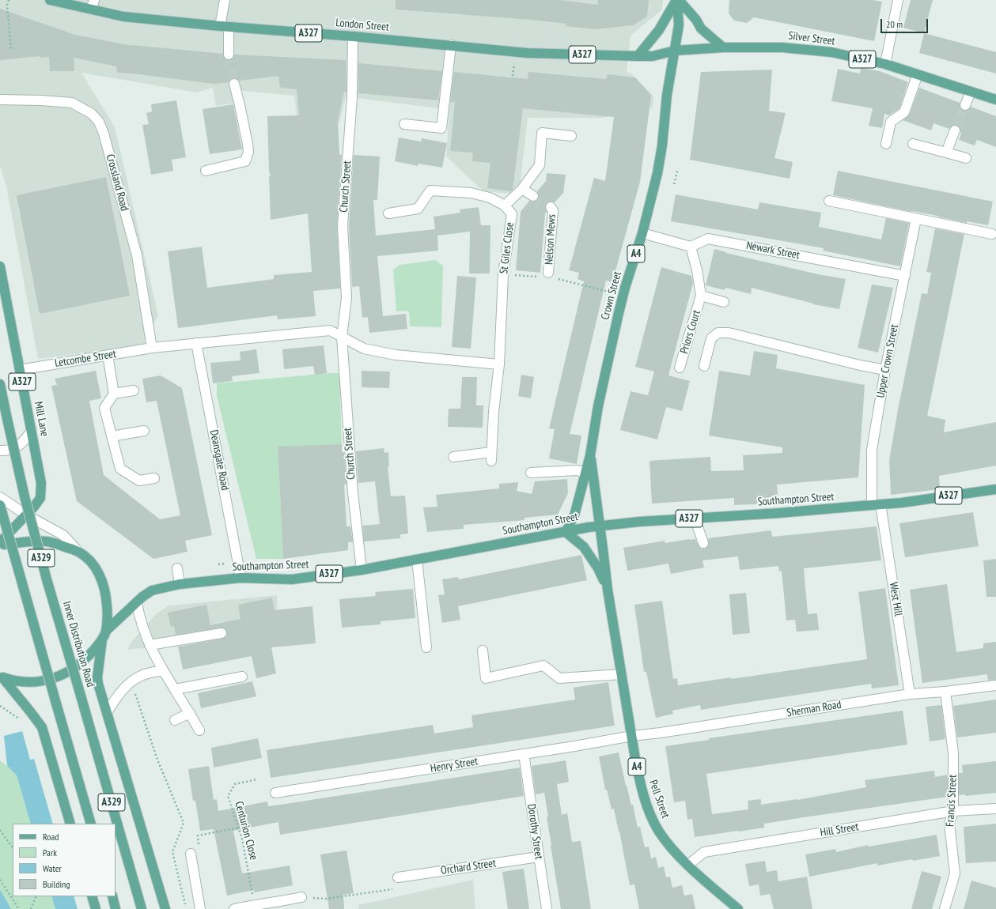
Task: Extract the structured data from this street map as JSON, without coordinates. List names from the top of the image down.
{
  "streets": {
    "main road": [
      "London Street",
      "A327",
      "Silver Street",
      "A4",
      "Crown Street",
      "Mill Lane",
      "Southampton Street",
      "A329",
      "Inner Distribution Road",
      "Pell Street"
    ],
    "street": [
      "Crossland Road",
      "Church Street",
      "Nelson Mews",
      "St Giles Close",
      "Newark Street",
      "Priors Court",
      "Letcombe Street",
      "Upper Crown Street",
      "Deansgate Road",
      "West Hill",
      "Sherman Road",
      "Henry Street",
      "Francis Street",
      "Hill Street",
      "Dorothy Street",
      "Orchard Street"
    ],
    "path": ["Centurion Close"]
  },
  "crossings": [
    ["London Street", "Silver Street"],
    ["London Street", "Church Street"],
    ["London Street", "A4"],
    ["London Street", "Crown Street"],
    ["Silver Street", "A4"],
    ["Silver Street", "Crown Street"],
    ["Crossland Road", "Letcombe Street"],
    ["Church Street", "Southampton Street"],
    ["Newark Street", "Priors Court"],
    ["Newark Street", "Upper Crown Street"],
    ["A4", "Crown Street"],
    ["Crown Street", "Southampton Street"],
    ["Crown Street", "Pell Street"],
    ["Letcombe Street", "Mill Lane"],
    ["Upper Crown Street", "Southampton Street"],
    ["Upper Crown Street", "West Hill"],
    ["Deansgate Road", "Southampton Street"],
    ["Southampton Street", "A329"],
    ["Southampton Street", "West Hill"],
    ["Southampton Street", "Pell Street"],
    ["West Hill", "Sherman Road"],
    ["Sherman Road", "Henry Street"],
    ["Sherman Road", "Pell Street"],
    ["Sherman Road", "Francis Street"],
    ["Henry Street", "Pell Street"],
    ["Henry Street", "Dorothy Street"],
    ["Pell Street", "Hill Street"],
    ["Francis Street", "Hill Street"],
    ["Dorothy Street", "Orchard Street"]
  ],
  "legend": [
    "Road",
    "Park",
    "Water",
    "Building"
  ],
  "scale_bar": "20 m"
}
